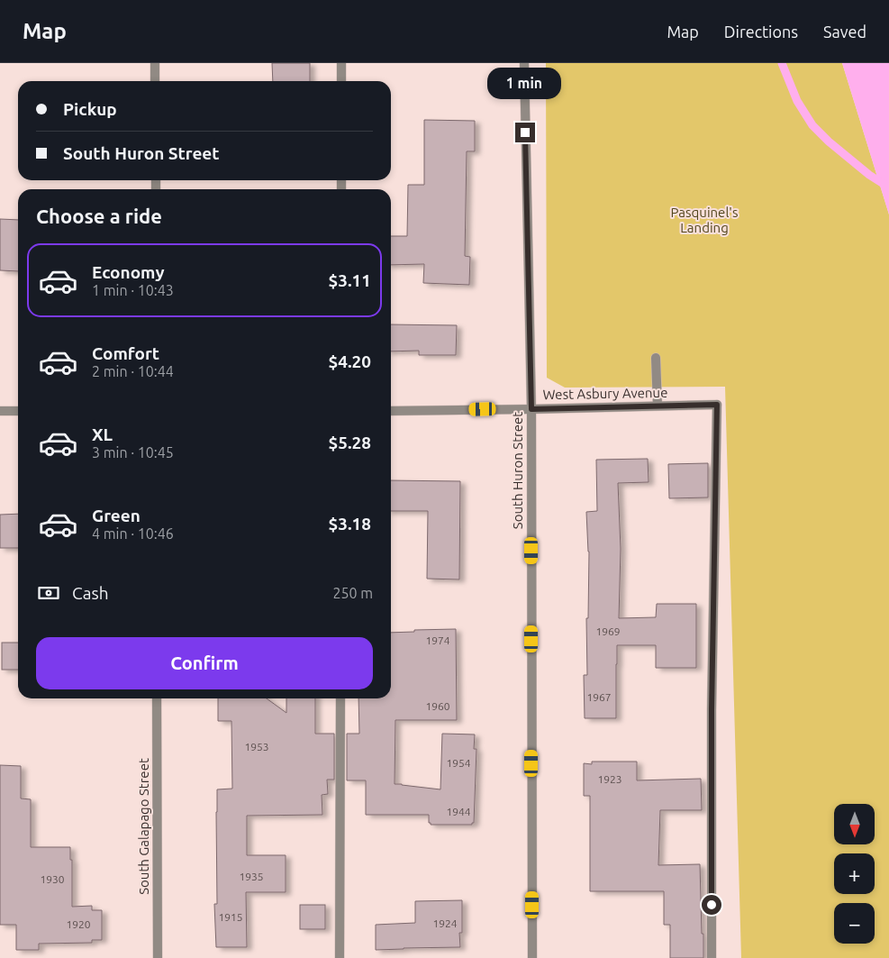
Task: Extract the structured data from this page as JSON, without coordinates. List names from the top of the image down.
{
  "streets": {
    "street": ["West Asbury Avenue", "South Huron Street", "South Galapago Street"]
  },
  "crossings": [
    ["West Asbury Avenue", "South Huron Street"]
  ],
  "parks": ["Pasquinel's Landing"],
  "house_numbers": [
    "1969",
    "1974",
    "1967",
    "1960",
    "1953",
    "1954",
    "1923",
    "1944",
    "1935",
    "1930",
    "1915",
    "1924",
    "1920"
  ],
  "north": "bottom",
  "page": {
    "header": "Map",
    "nav": ["Map", "Directions", "Saved"],
    "bubble": "1 min",
    "banner": ["Pickup", "South Huron Street"],
    "heading": "Choose a ride",
    "list": [
      {
        "name": "Economy",
        "note": "1 min · 10:43",
        "value": "$3.11"
      },
      {
        "name": "Comfort",
        "note": "2 min · 10:44",
        "value": "$4.20"
      },
      {
        "name": "XL",
        "note": "3 min · 10:45",
        "value": "$5.28"
      },
      {
        "name": "Green",
        "note": "4 min · 10:46",
        "value": "$3.18"
      }
    ],
    "pay": ["Cash", "250 m"],
    "buttons": "Confirm",
    "map_buttons": ["+", "−"]
  }
}
